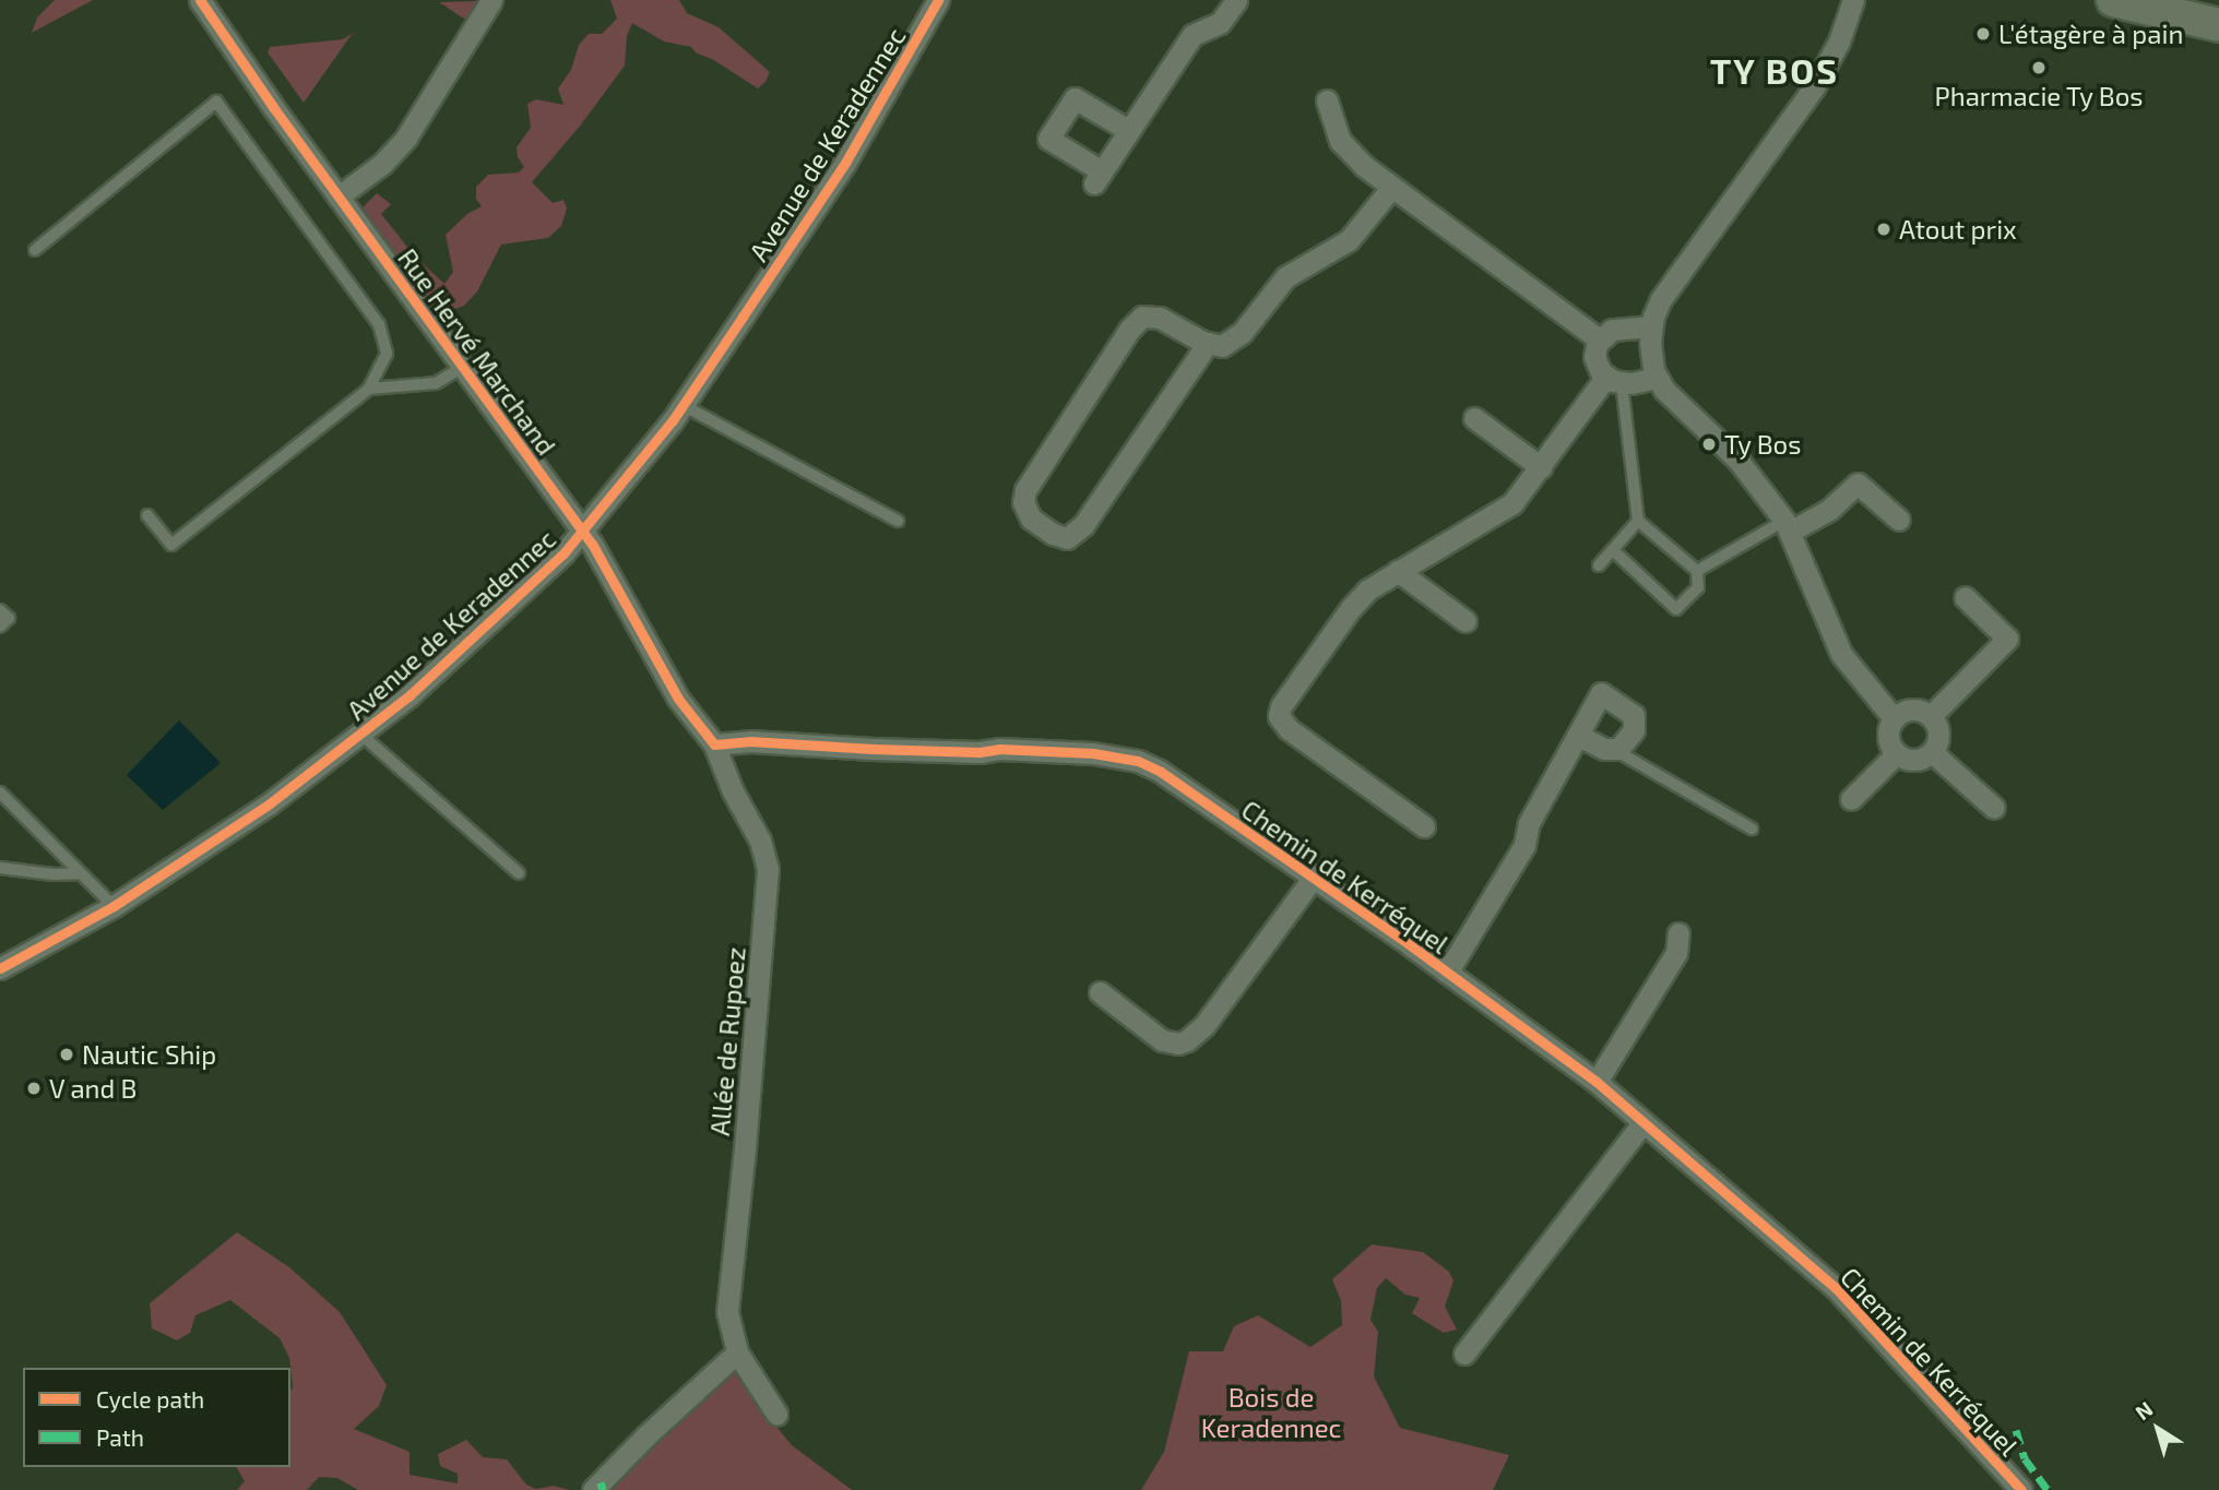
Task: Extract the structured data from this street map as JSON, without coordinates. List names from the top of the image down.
{
  "streets": {
    "street": [
      "Avenue de Keradennec",
      "Rue Hervé Marchand",
      "Chemin de Kerréquel",
      "Allée de Rupoez"
    ]
  },
  "crossings": [
    ["Avenue de Keradennec", "Rue Hervé Marchand"],
    ["Chemin de Kerréquel", "Allée de Rupoez"]
  ],
  "districts": ["TY BOS"],
  "parks": ["Bois de Keradennec"],
  "places": [
    "L'étagère à pain",
    "Pharmacie Ty Bos",
    "Atout prix",
    "Ty Bos",
    "Nautic Ship",
    "V and B"
  ],
  "legend": ["Cycle path", "Path"],
  "north": "top left"
}
